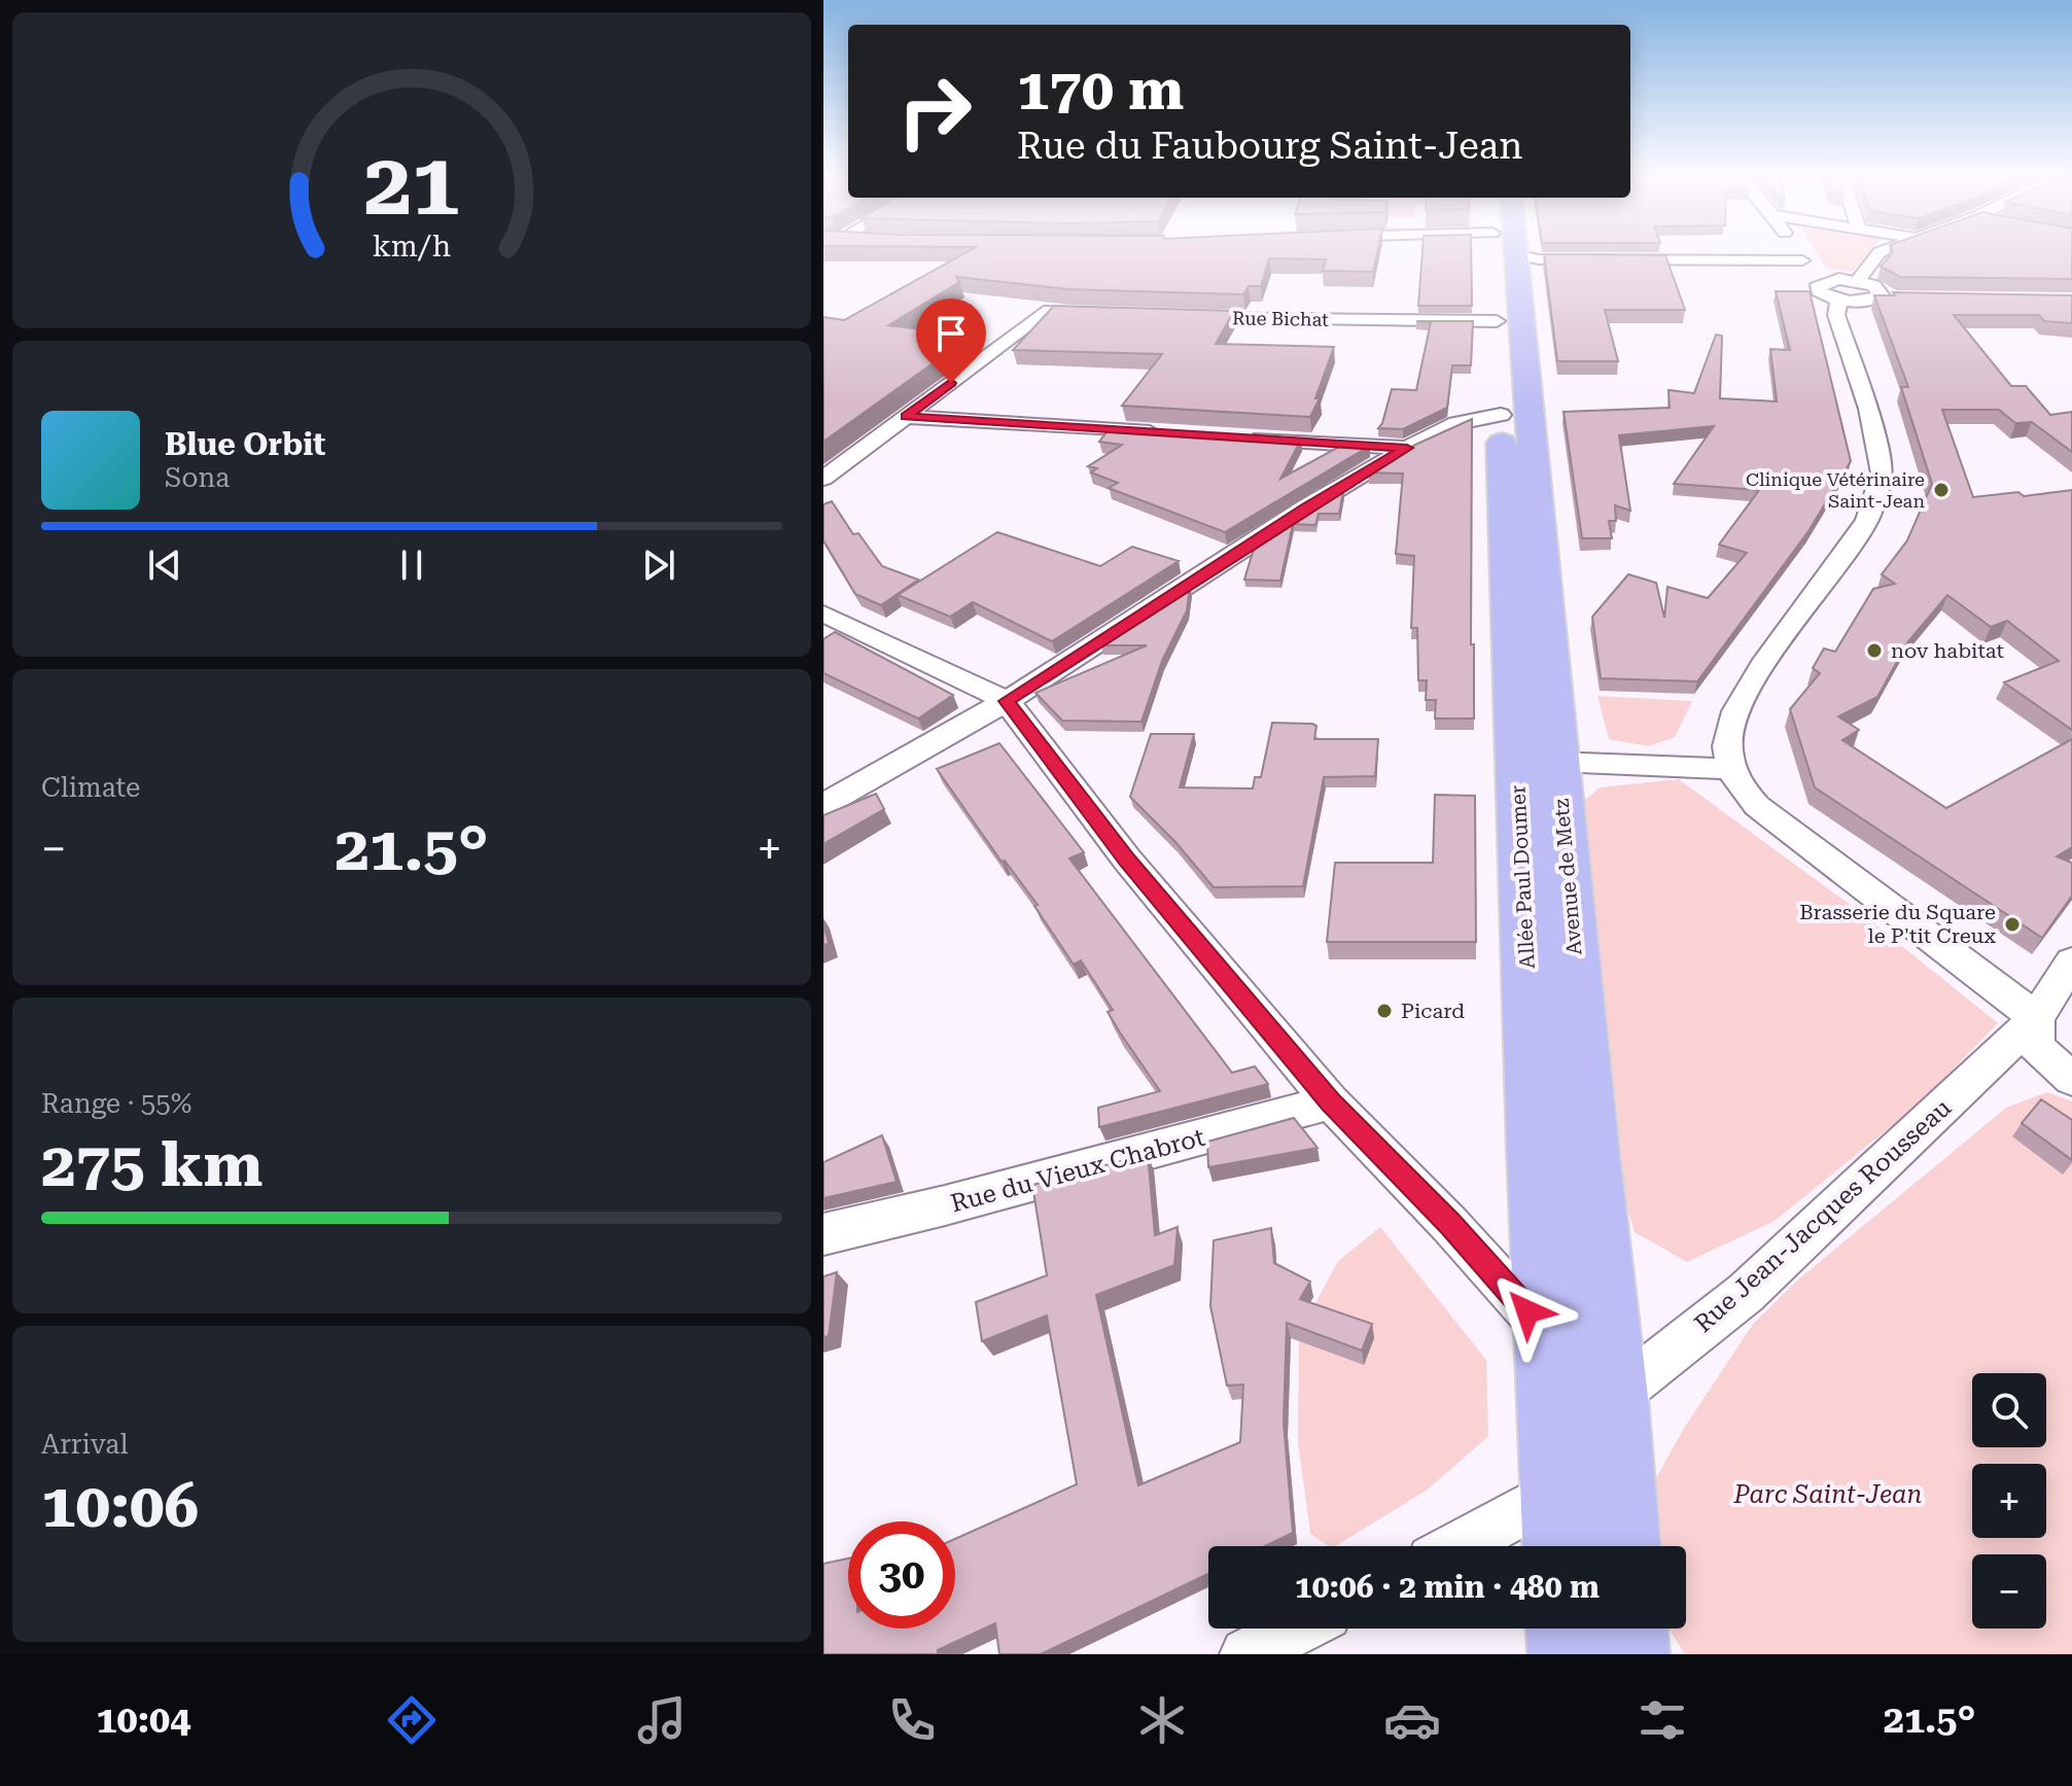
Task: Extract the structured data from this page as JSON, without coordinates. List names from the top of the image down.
{
  "streets": {
    "main road": ["Allée Paul Doumer", "Avenue de Metz"],
    "street": ["Rue Bichat", "Rue du Vieux Chabrot", "Rue Jean-Jacques Rousseau"]
  },
  "crossings": [
    ["Rue Bichat", "Allée Paul Doumer"],
    ["Avenue de Metz", "Rue Jean-Jacques Rousseau"]
  ],
  "parks": ["Parc Saint-Jean"],
  "places": [
    "Clinique Vétérinaire Saint-Jean",
    "nov habitat",
    "Brasserie du Square le P'tit Creux",
    "Picard"
  ],
  "page": {
    "turn": ["170 m", "Rue du Faubourg Saint-Jean"],
    "song": ["Blue Orbit", "Sona"],
    "tile": [
      "Climate",
      ["Range · 55%", "275 km"],
      ["Arrival", "10:06"]
    ],
    "heat": ["−", "21.5°", "+"],
    "map_buttons": ["+", "−"],
    "limit": "30",
    "trip": "10:06 · 2 min · 480 m",
    "tabs": ["10:04", "21.5°"],
    "gauge": ["21", "km/h"]
  }
}
